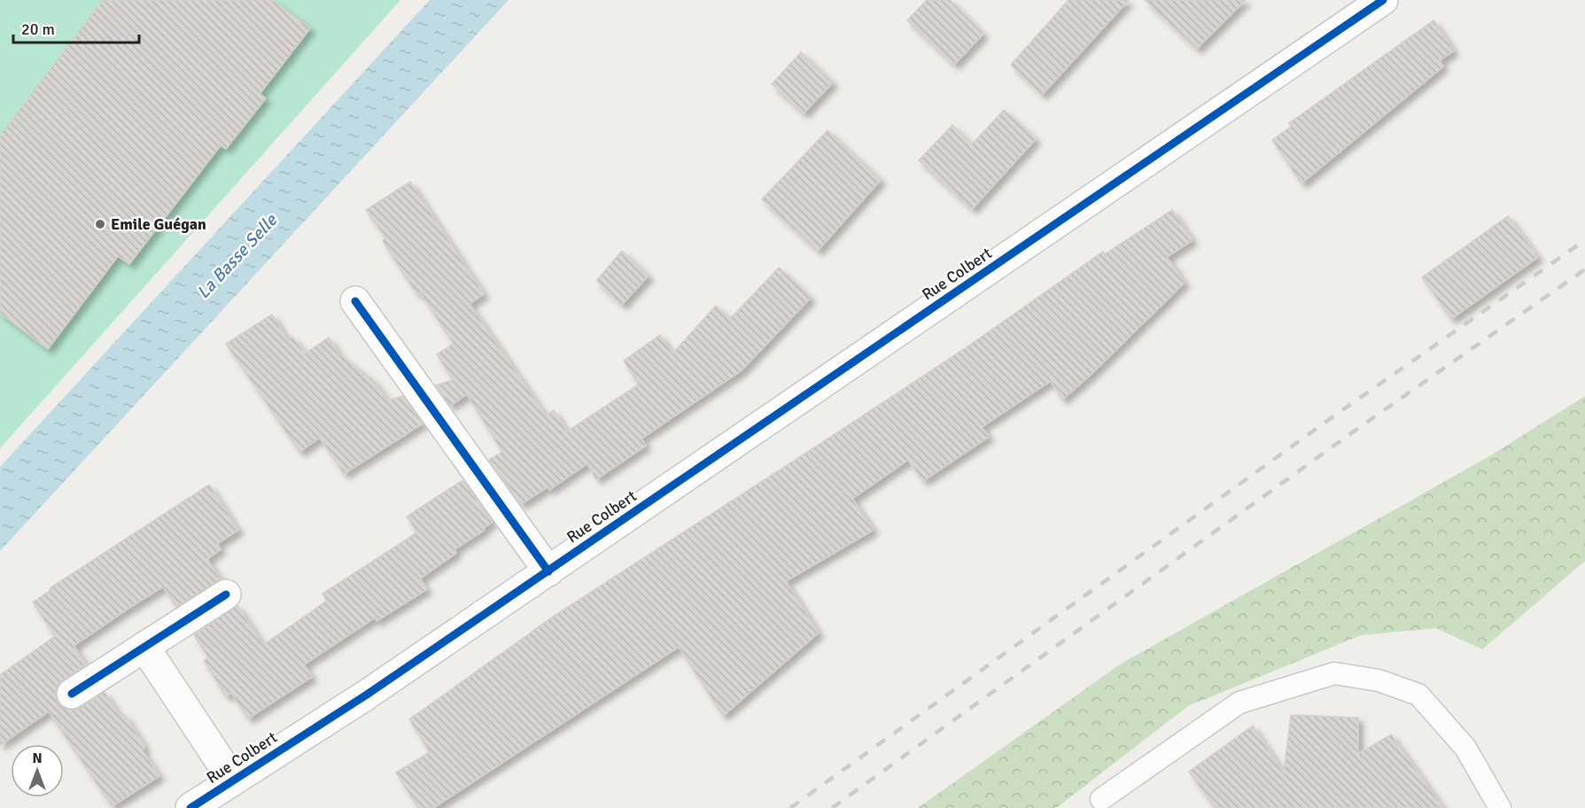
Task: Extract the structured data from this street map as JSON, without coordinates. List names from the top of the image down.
{
  "streets": {
    "street": ["Rue Colbert"]
  },
  "water": ["La Basse Selle"],
  "places": ["Emile Guégan"],
  "scale_bar": "20 m",
  "north": "top"
}
